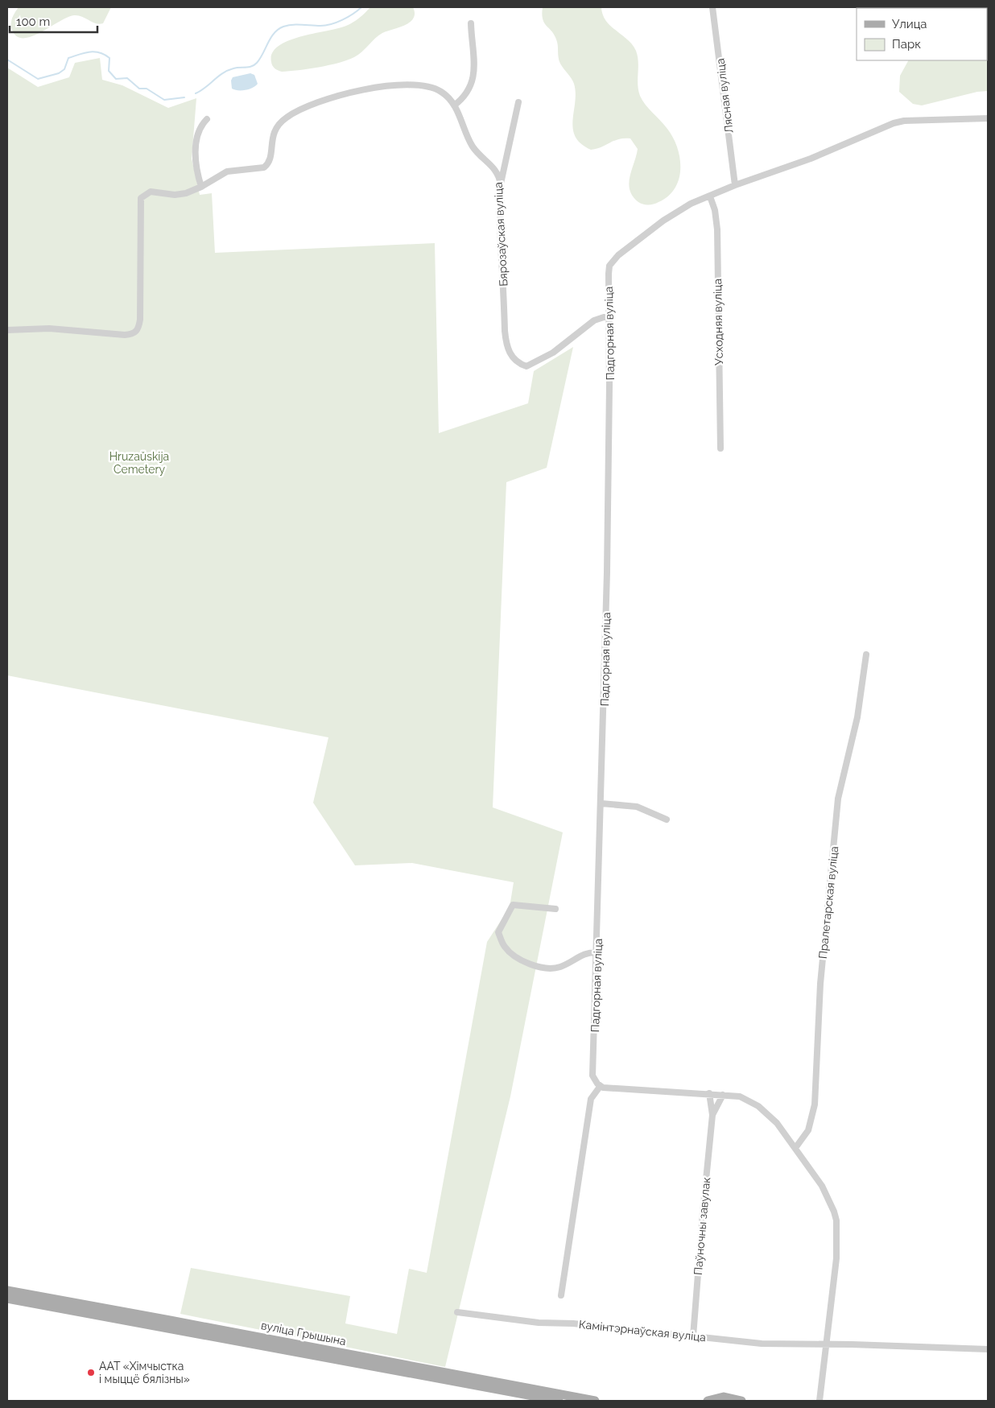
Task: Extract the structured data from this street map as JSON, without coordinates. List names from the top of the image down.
{
  "streets": {
    "main road": ["вуліца Грышына"],
    "street": [
      "Лясная вуліца",
      "Бярозаўская вуліца",
      "Усходняя вуліца",
      "Падгорная вуліца",
      "Пралетарская вуліца",
      "Паўночны завулак",
      "Камінтэрнаўская вуліца"
    ]
  },
  "crossings": [
    ["Лясная вуліца", "Падгорная вуліца"],
    ["Бярозаўская вуліца", "Падгорная вуліца"],
    ["Усходняя вуліца", "Падгорная вуліца"],
    ["Паўночны завулак", "Камінтэрнаўская вуліца"]
  ],
  "parks": ["Hruzaŭskija Cemetery"],
  "places": ["ААТ «Хімчыстка і мыццё бялізны»"],
  "legend": ["Улица", "Парк"],
  "scale_bar": "100 m"
}
